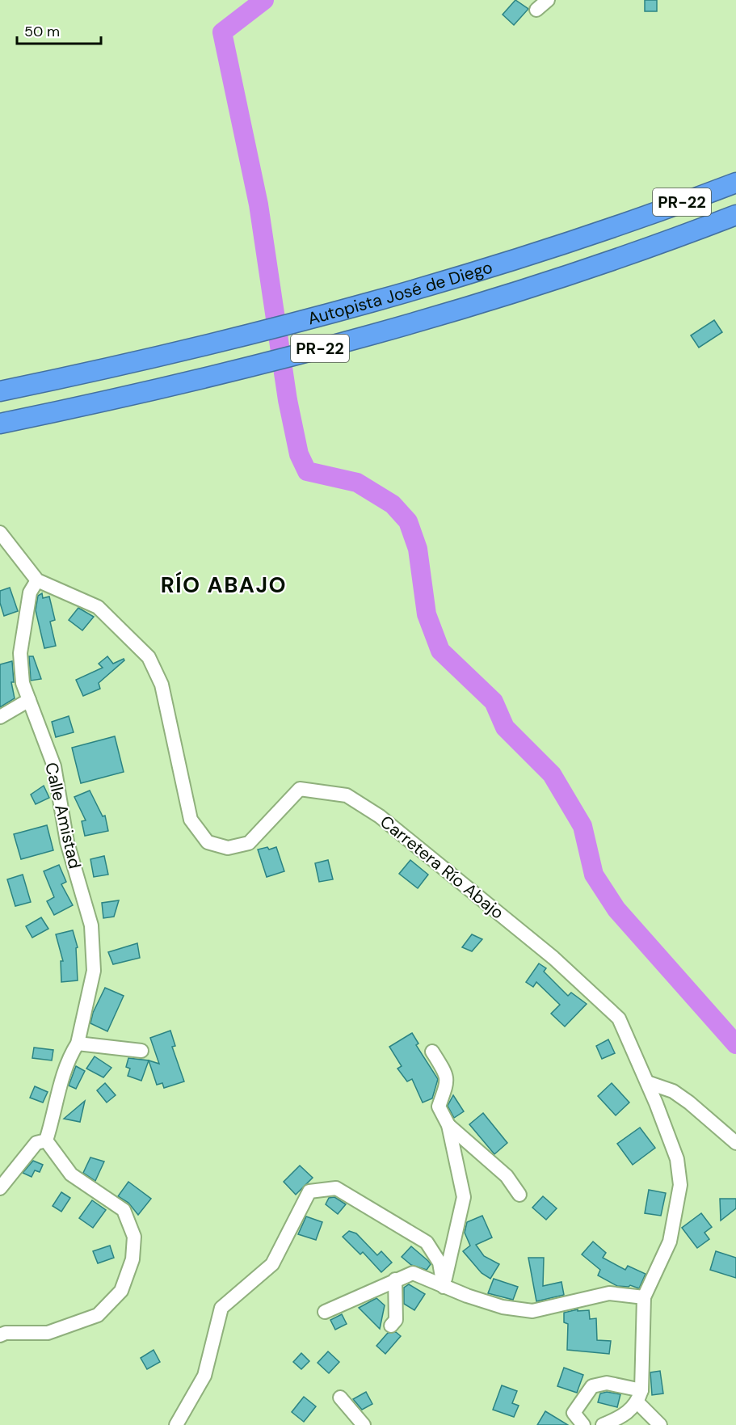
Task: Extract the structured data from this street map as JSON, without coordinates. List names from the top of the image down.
{
  "streets": {
    "highway": ["PR-22", "Autopista José de Diego"],
    "street": ["Calle Amistad", "Carretera Río Abajo"]
  },
  "crossings": [
    ["Calle Amistad", "Carretera Río Abajo"]
  ],
  "districts": ["RÍO ABAJO"],
  "scale_bar": "50 m"
}
